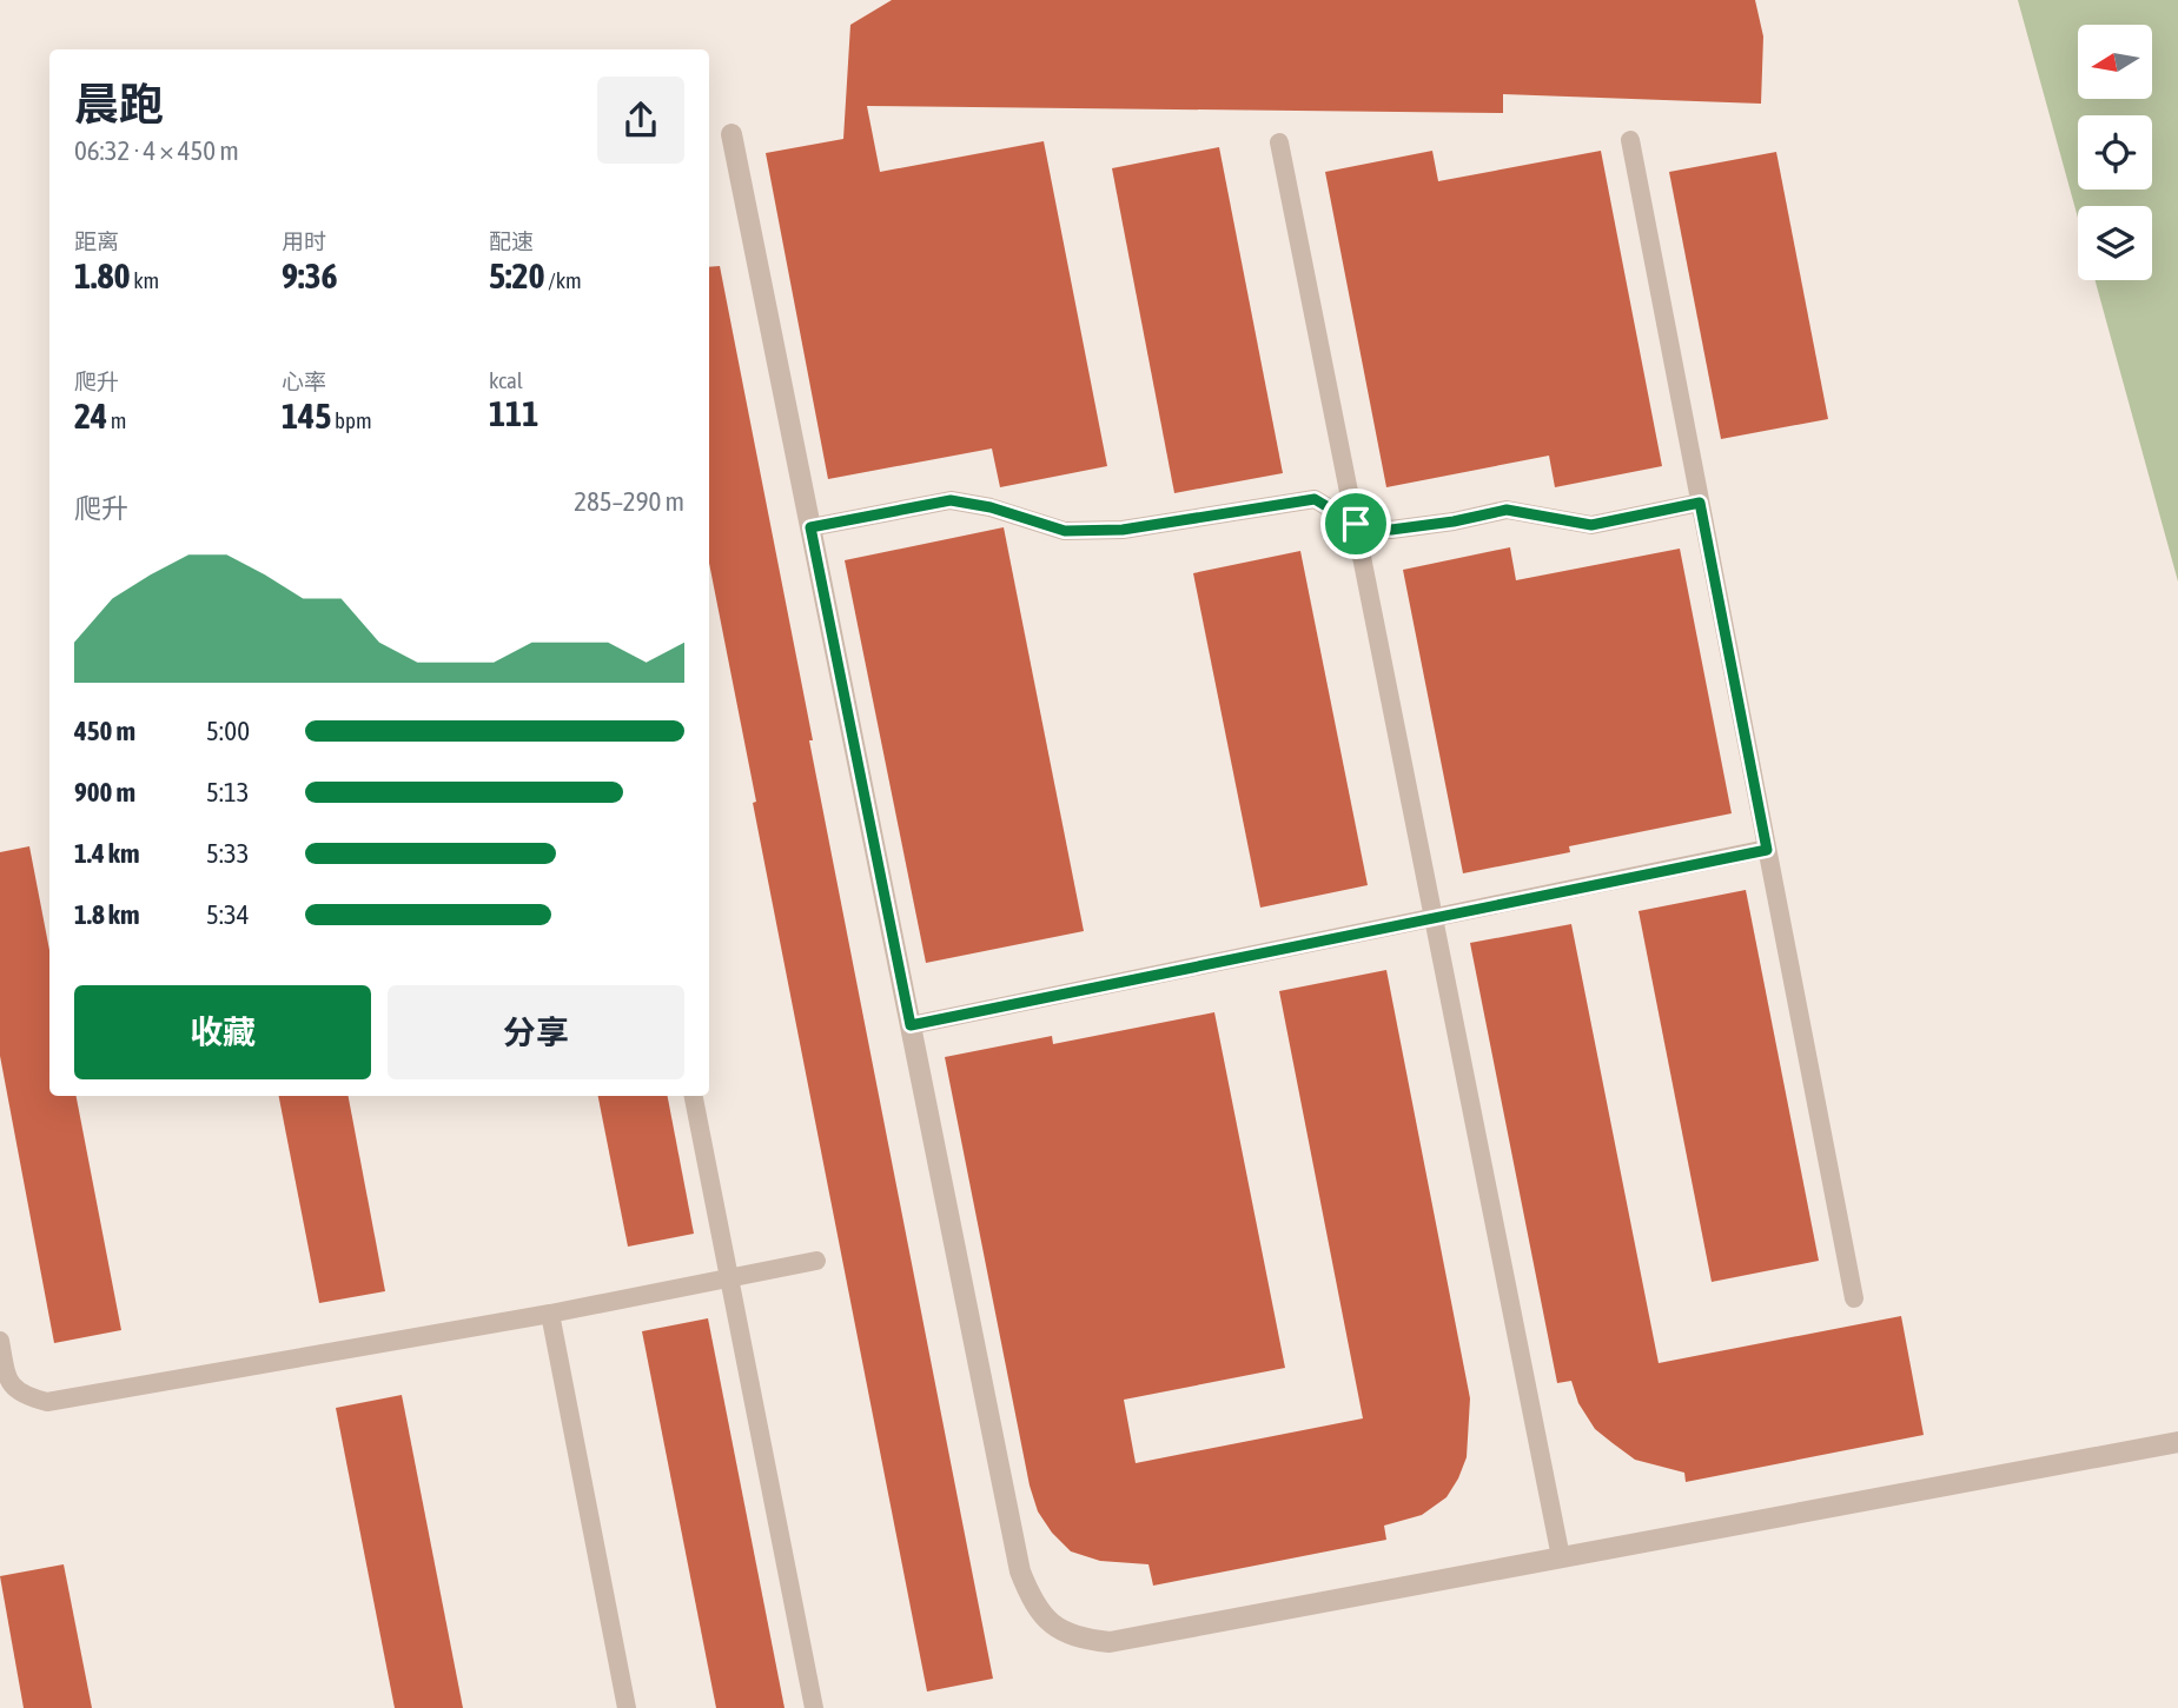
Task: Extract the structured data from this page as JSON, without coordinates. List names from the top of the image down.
{
  "north": "left",
  "page": {
    "heading": ["晨跑", "06:32 · 4 × 450 m"],
    "stats": [
      ["距离", "1.80 km"],
      ["用时", "9:36"],
      ["配速", "5:20 /km"],
      ["爬升", "24 m"],
      ["心率", "145 bpm"],
      ["kcal", "111"]
    ],
    "chart": ["爬升", "285–290 m"],
    "list": [
      {
        "name": "450 m",
        "note": "5:00"
      },
      {
        "name": "900 m",
        "note": "5:13"
      },
      {
        "name": "1.4 km",
        "note": "5:33"
      },
      {
        "name": "1.8 km",
        "note": "5:34"
      }
    ],
    "buttons": ["收藏", "分享"]
  }
}
